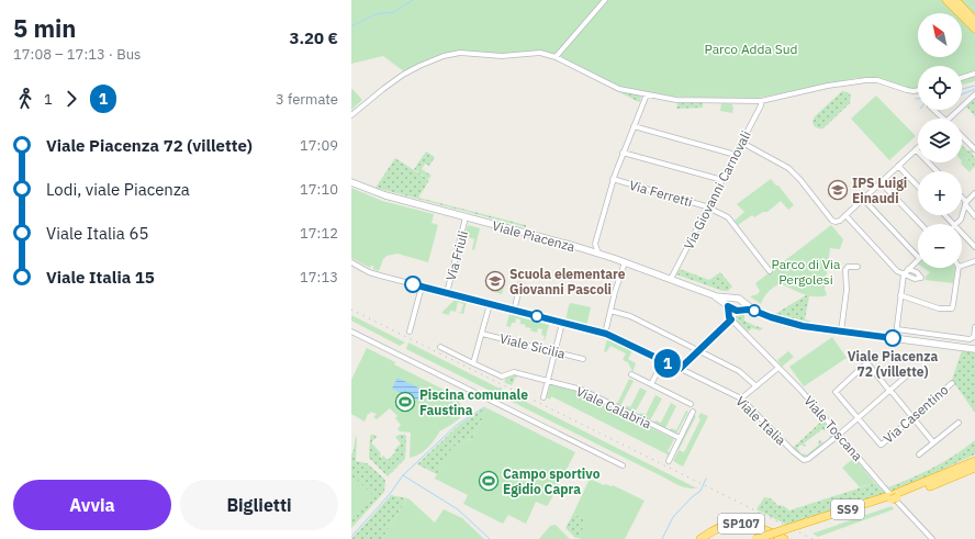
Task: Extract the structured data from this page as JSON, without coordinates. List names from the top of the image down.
{
  "streets": {
    "highway": ["SP107"],
    "street": [
      "Via Giovanni Carnovali",
      "Via Ferretti",
      "Viale Piacenza",
      "Via Friuli",
      "Viale Sicilia",
      "Viale Calabria",
      "Via Casentino",
      "Viale Italia",
      "Viale Toscana"
    ]
  },
  "crossings": [
    ["Via Giovanni Carnovali", "Via Ferretti"],
    ["Via Giovanni Carnovali", "Viale Piacenza"],
    ["Viale Piacenza", "Via Friuli"],
    ["Via Friuli", "Viale Italia"],
    ["Viale Italia", "Viale Toscana"]
  ],
  "parks": ["Parco Adda Sud", "Parco di Via Pergolesi"],
  "places": {
    "school or university": ["IPS Luigi Einaudi", "Scuola elementare Giovanni Pascoli"],
    "other": ["Viale Piacenza 72 (villette)"],
    "sports": ["Piscina comunale Faustina", "Campo sportivo Egidio Capra"]
  },
  "lines": ["bus line 1"],
  "north": "top left",
  "page": {
    "heading": ["5 min", "17:08 – 17:13 · Bus", "3.20 €"],
    "on_map": "1",
    "map_buttons": ["+", "−"],
    "legs": ["1", "1", "3 fermate"],
    "list": [
      {
        "name": "Viale Piacenza 72 (villette)",
        "value": "17:09"
      },
      {
        "name": "Lodi, viale Piacenza",
        "value": "17:10"
      },
      {
        "name": "Viale Italia 65",
        "value": "17:12"
      },
      {
        "name": "Viale Italia 15",
        "value": "17:13"
      }
    ],
    "buttons": ["Avvia", "Biglietti"]
  }
}
